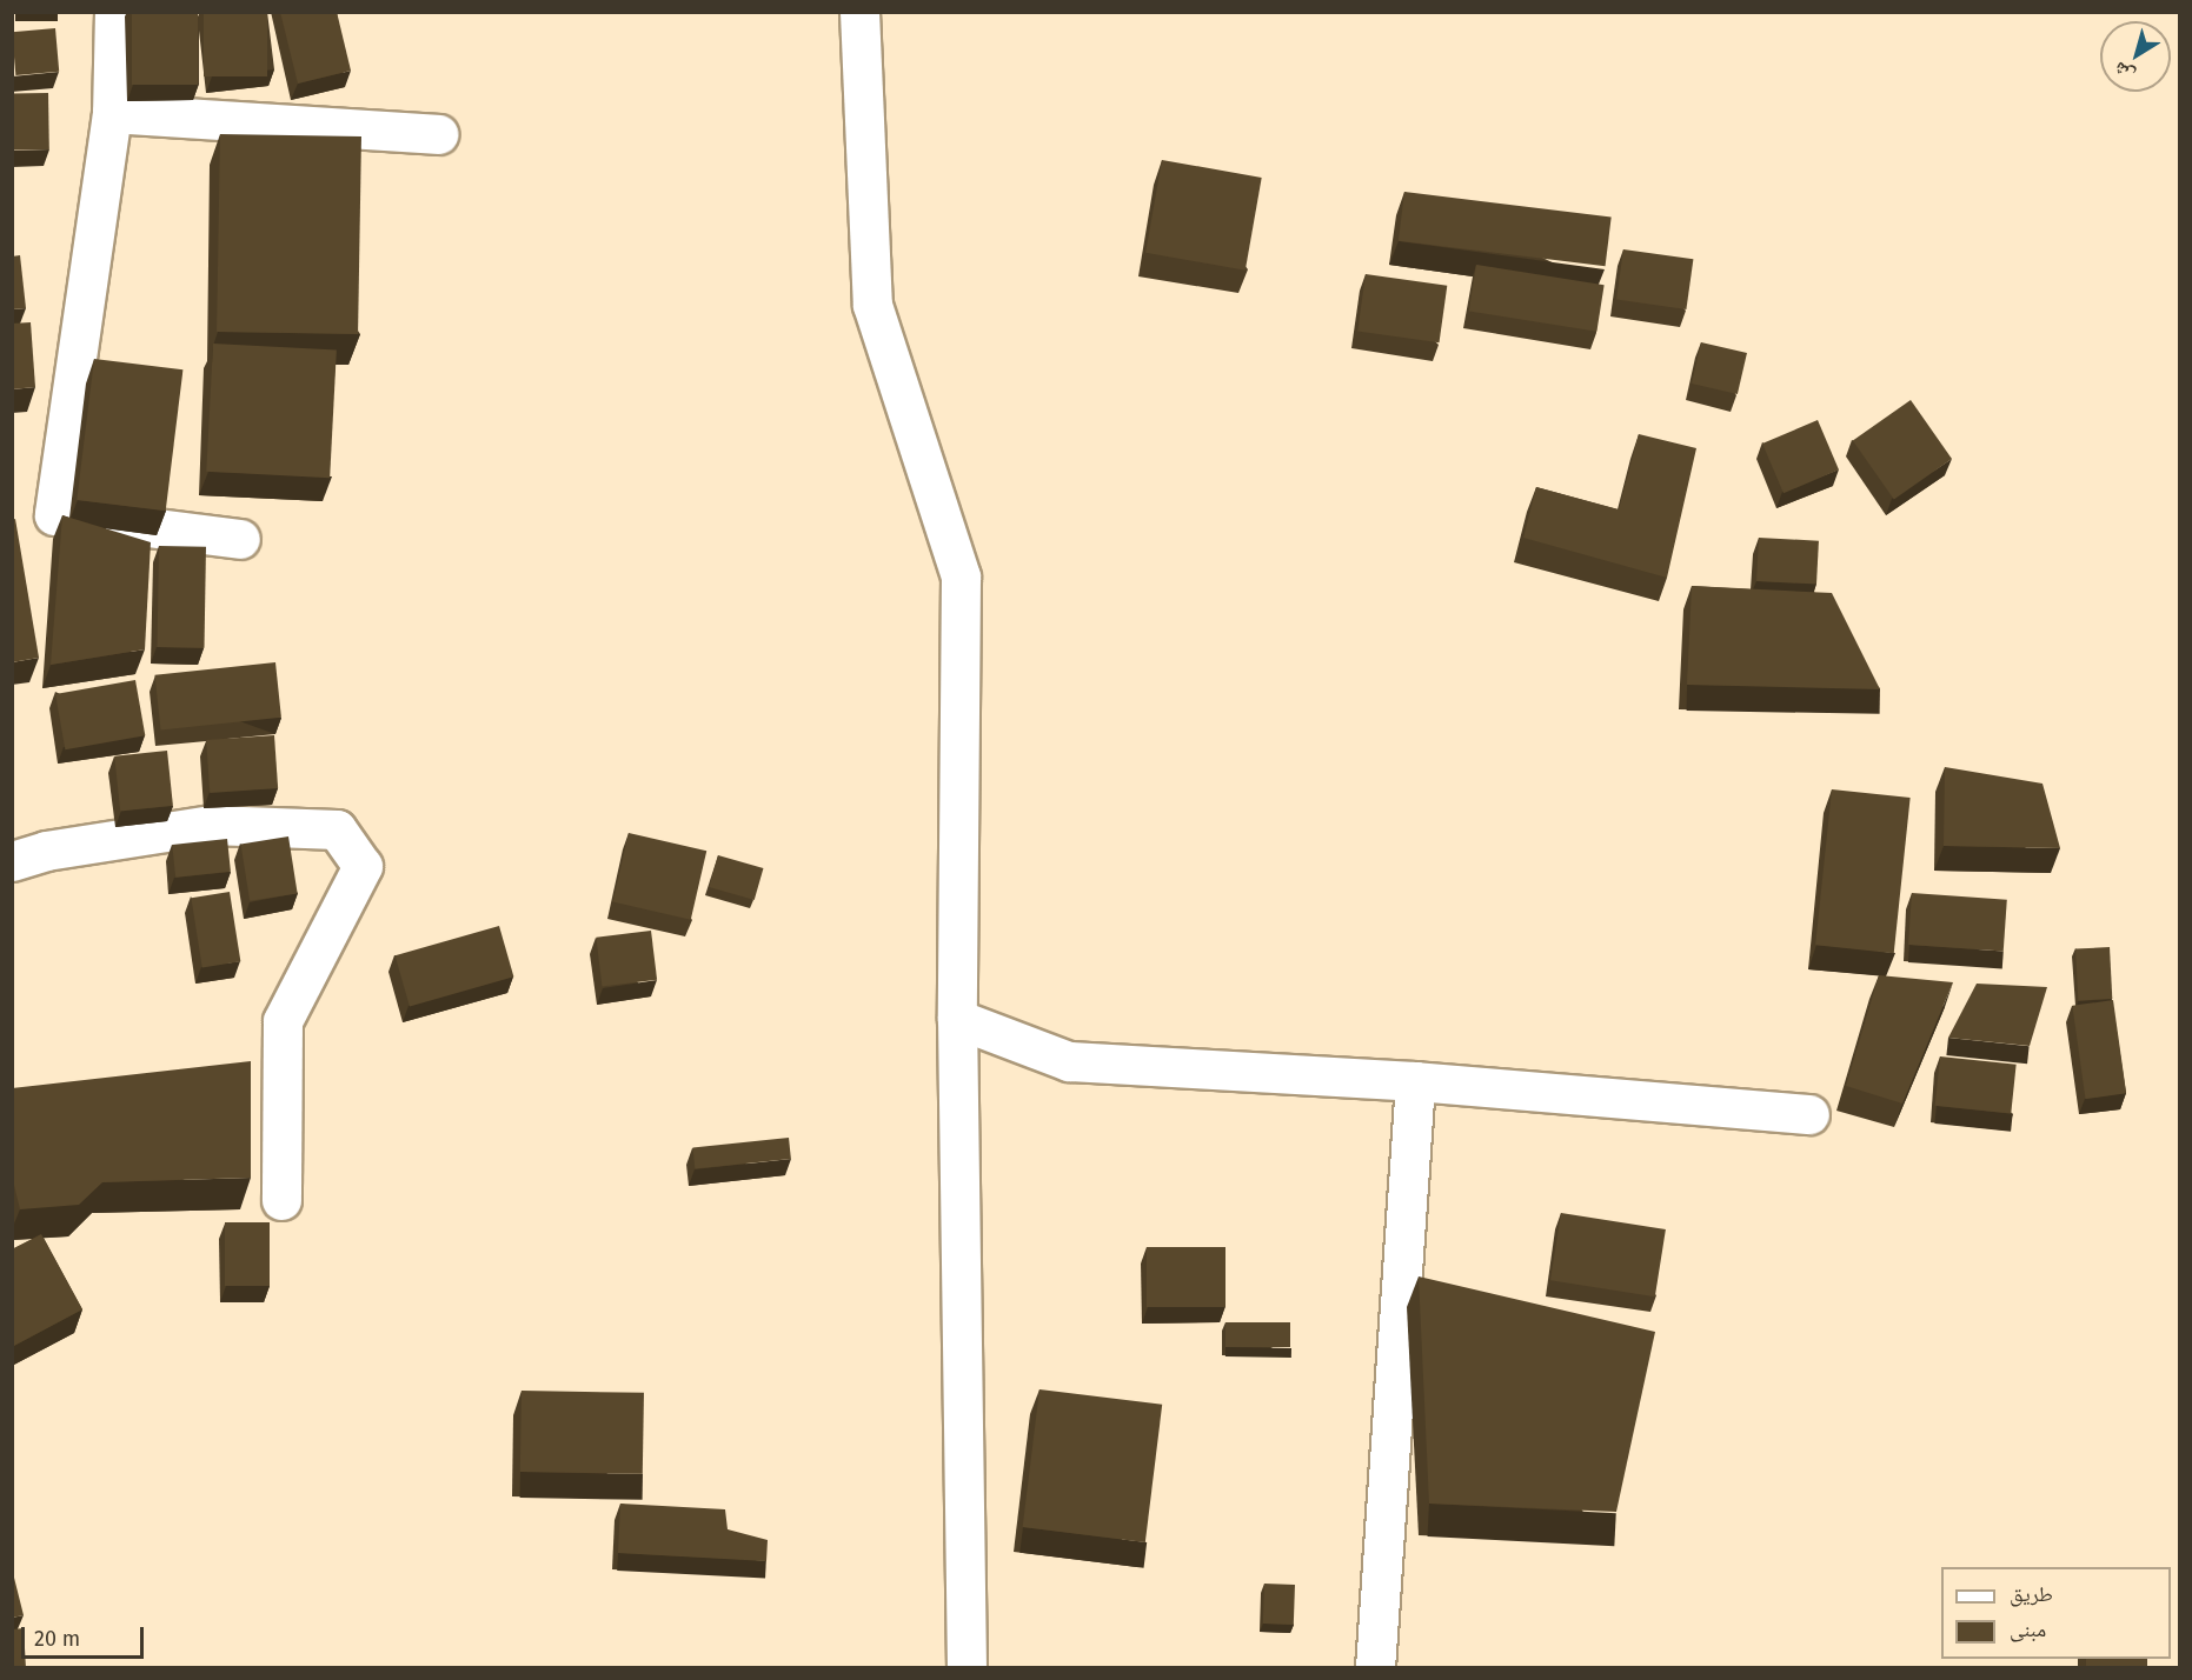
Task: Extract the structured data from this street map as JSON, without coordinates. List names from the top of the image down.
{
  "legend": ["طريق", "مبنى"],
  "scale_bar": "20 m",
  "north": "bottom left"
}
